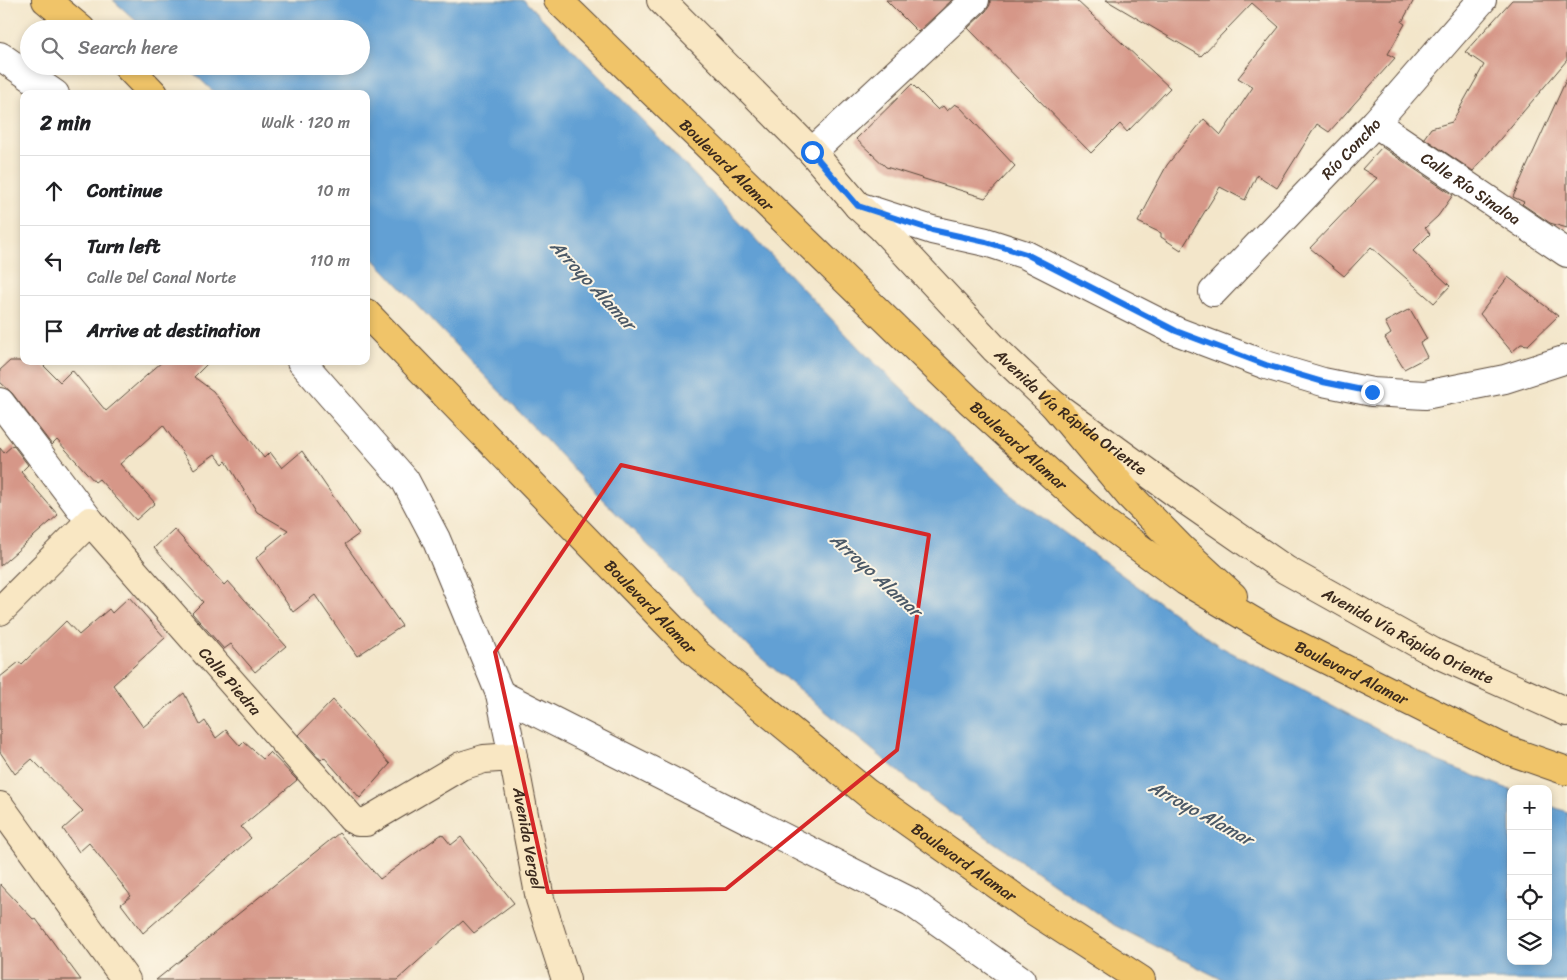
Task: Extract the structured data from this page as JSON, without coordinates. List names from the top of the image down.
{
  "streets": {
    "highway": ["Boulevard Alamar"],
    "street": [
      "Río Concho",
      "Calle Río Sinaloa",
      "Avenida Vía Rápida Oriente",
      "Calle Piedra",
      "Avenida Vergel"
    ]
  },
  "crossings": [
    ["Río Concho", "Calle Río Sinaloa"],
    ["Calle Piedra", "Avenida Vergel"]
  ],
  "water": ["Arroyo Alamar"],
  "page": {
    "search": "Search here",
    "heading": ["2 min", "Walk · 120 m"],
    "list": [
      ["Continue", "10 m"],
      ["Turn left", "Calle Del Canal Norte", "110 m"],
      "Arrive at destination"
    ],
    "map_buttons": ["+", "−"]
  }
}
